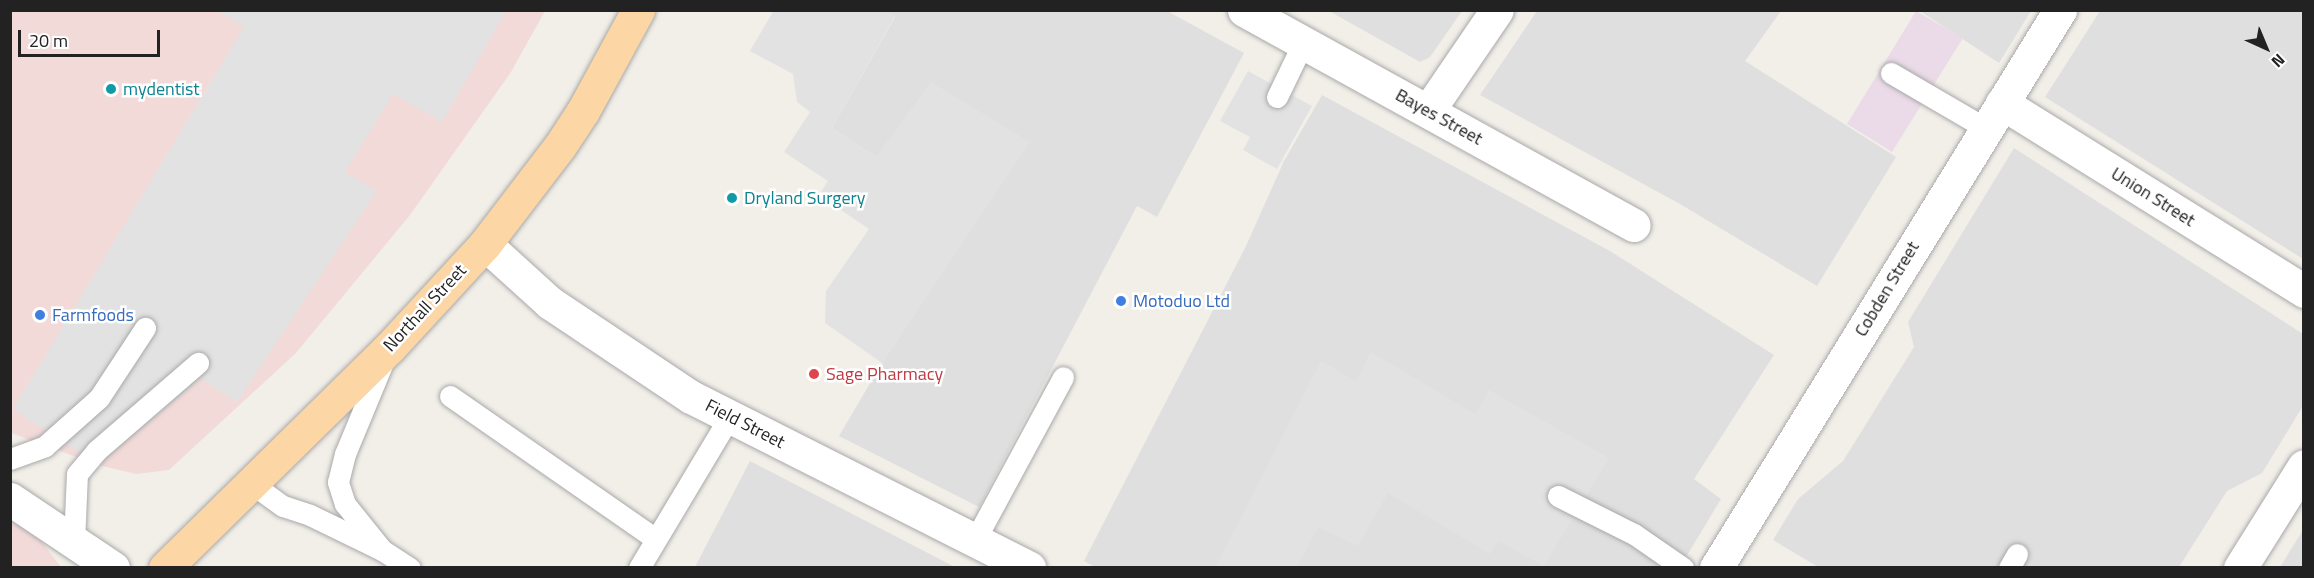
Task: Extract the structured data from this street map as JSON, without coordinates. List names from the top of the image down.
{
  "streets": {
    "main road": ["Northall Street"],
    "street": [
      "Bayes Street",
      "Union Street",
      "Cobden Street",
      "Field Street"
    ]
  },
  "crossings": [
    ["Union Street", "Cobden Street"],
    ["Northall Street", "Field Street"]
  ],
  "places": [
    "mydentist",
    "Dryland Surgery",
    "Motoduo Ltd",
    "Farmfoods",
    "Sage Pharmacy"
  ],
  "scale_bar": "20 m",
  "north": "bottom right"
}
